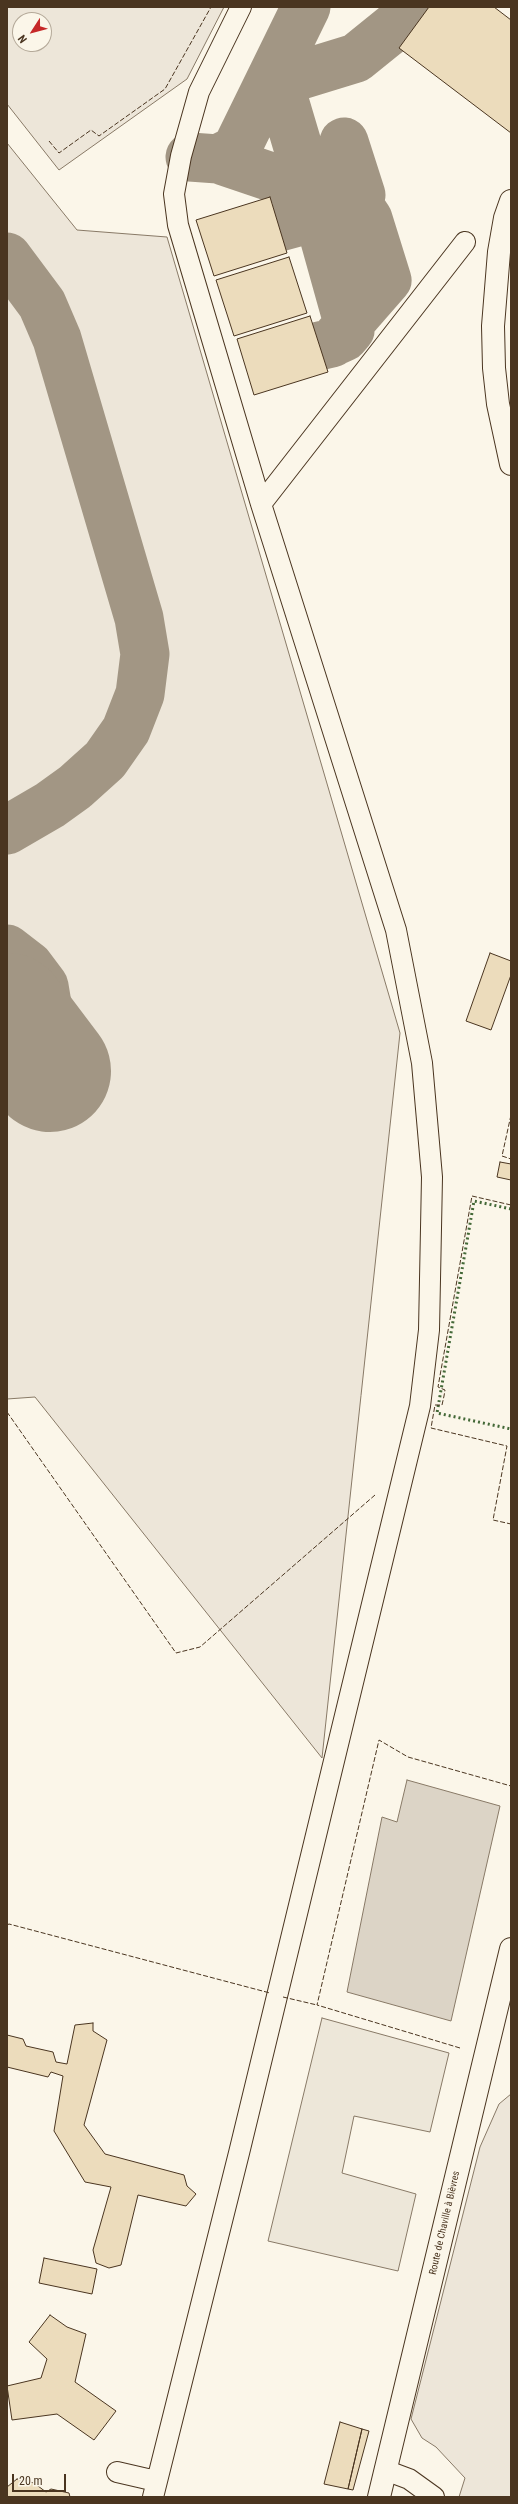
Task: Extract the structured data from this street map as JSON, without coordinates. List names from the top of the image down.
{
  "streets": {
    "main road": ["Route de Chaville à Bièvres"]
  },
  "scale_bar": "20 m",
  "north": "bottom left"
}
